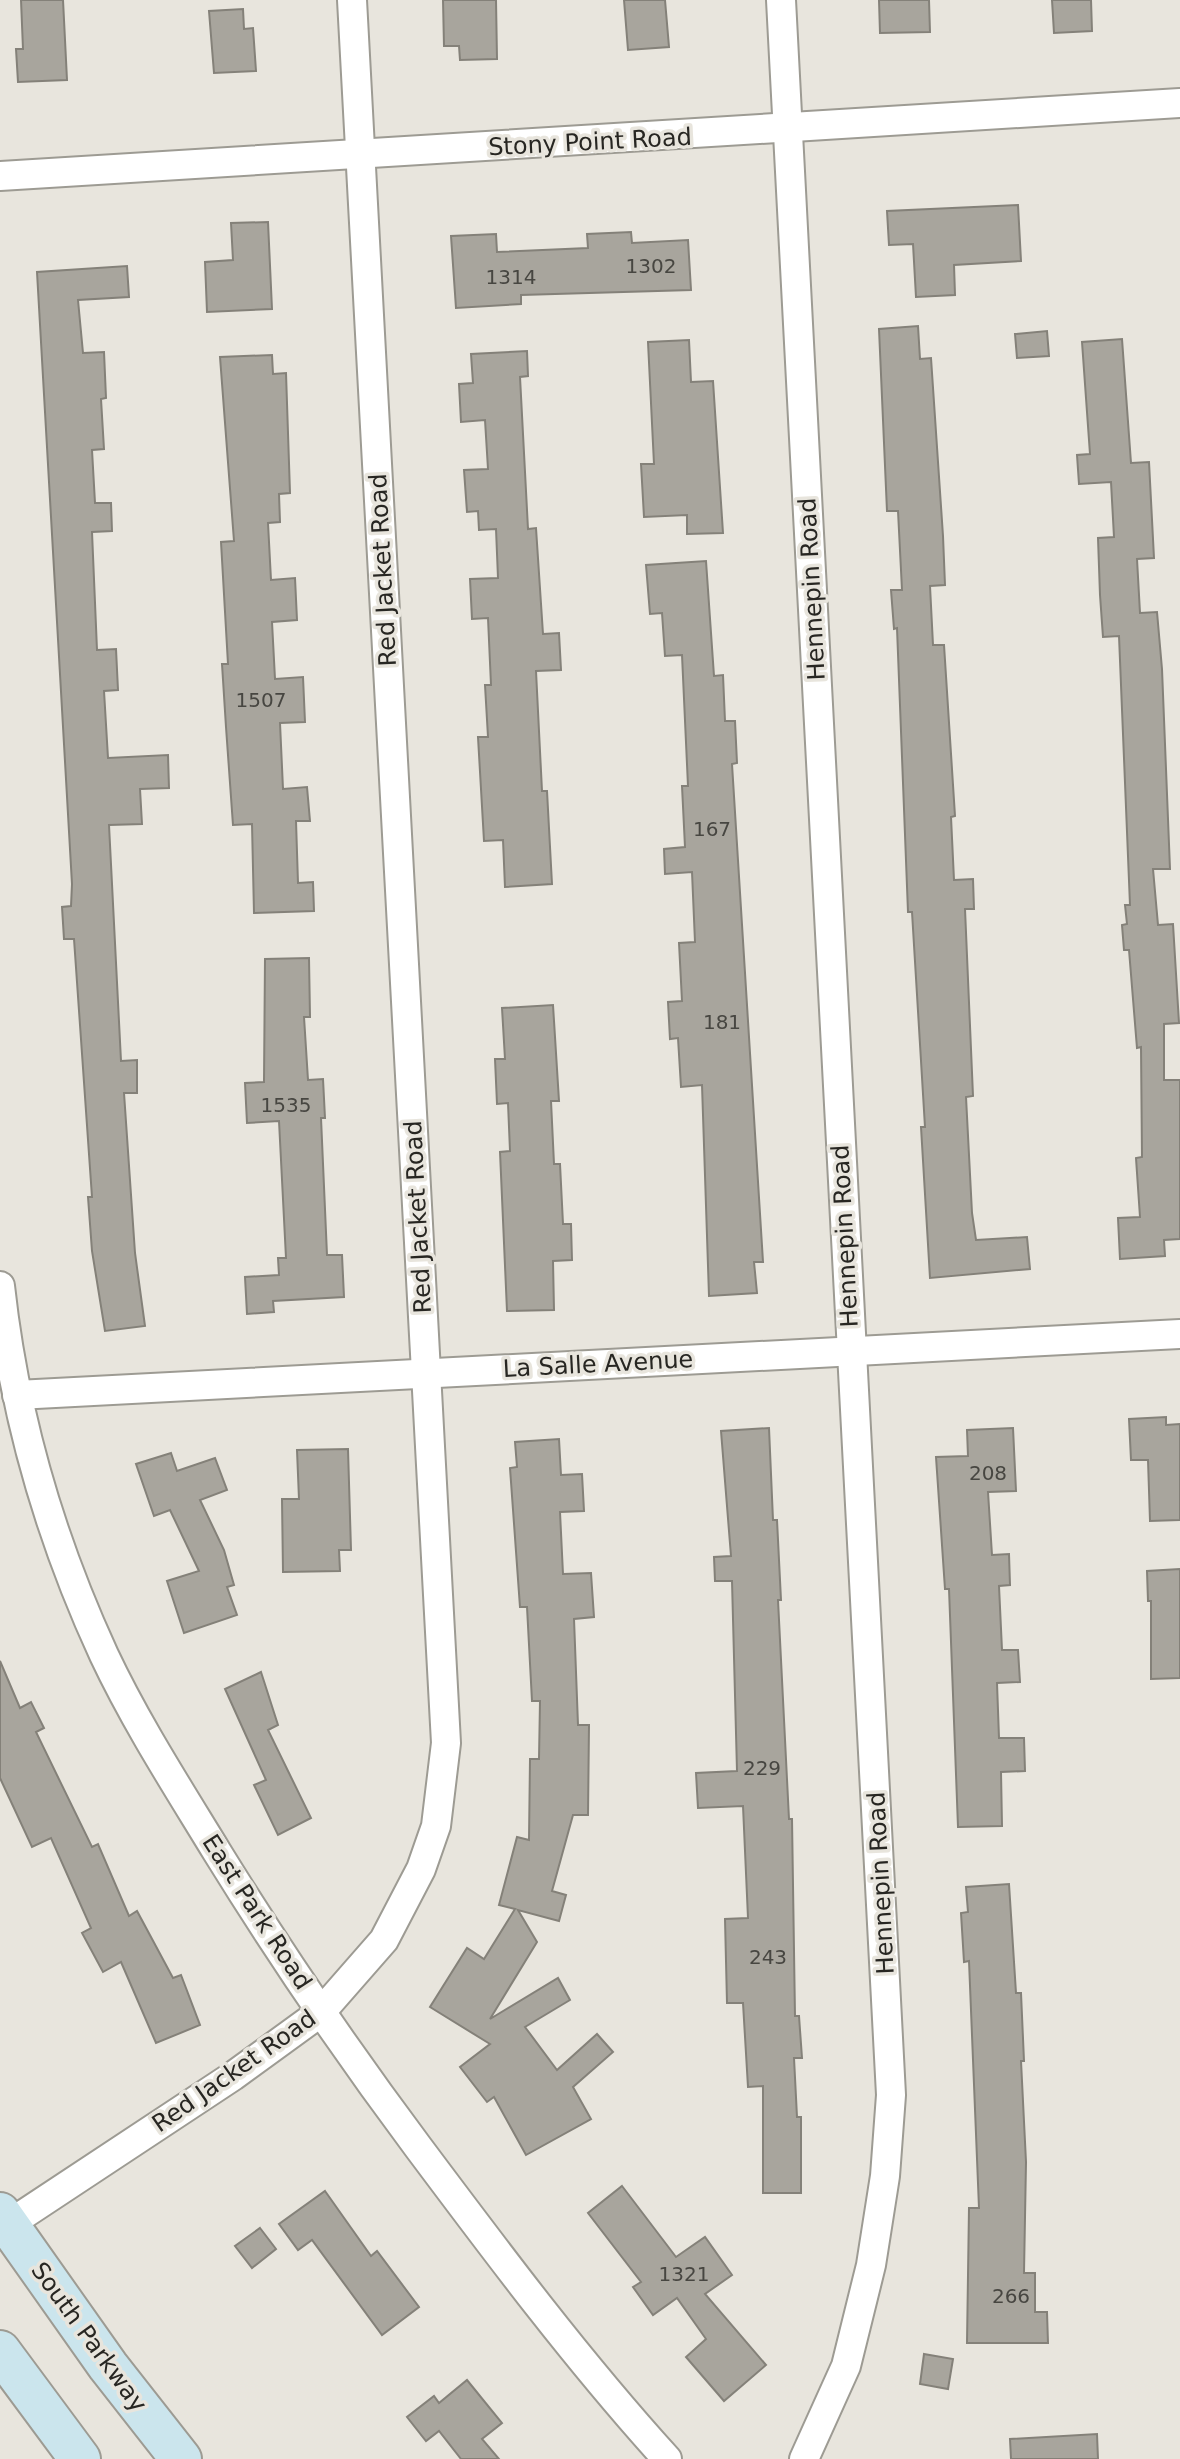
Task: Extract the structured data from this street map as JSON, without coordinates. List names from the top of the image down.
{
  "streets": {
    "main road": ["South Parkway"],
    "street": [
      "Stony Point Road",
      "Red Jacket Road",
      "Hennepin Road",
      "La Salle Avenue",
      "East Park Road"
    ]
  },
  "crossings": [
    ["Stony Point Road", "Red Jacket Road"],
    ["Stony Point Road", "Hennepin Road"],
    ["Red Jacket Road", "La Salle Avenue"],
    ["Red Jacket Road", "East Park Road"],
    ["Red Jacket Road", "South Parkway"],
    ["Hennepin Road", "La Salle Avenue"],
    ["La Salle Avenue", "East Park Road"]
  ],
  "house_numbers": [
    "1302",
    "1314",
    "1507",
    "167",
    "181",
    "1535",
    "208",
    "229",
    "243",
    "1321",
    "266"
  ]
}
